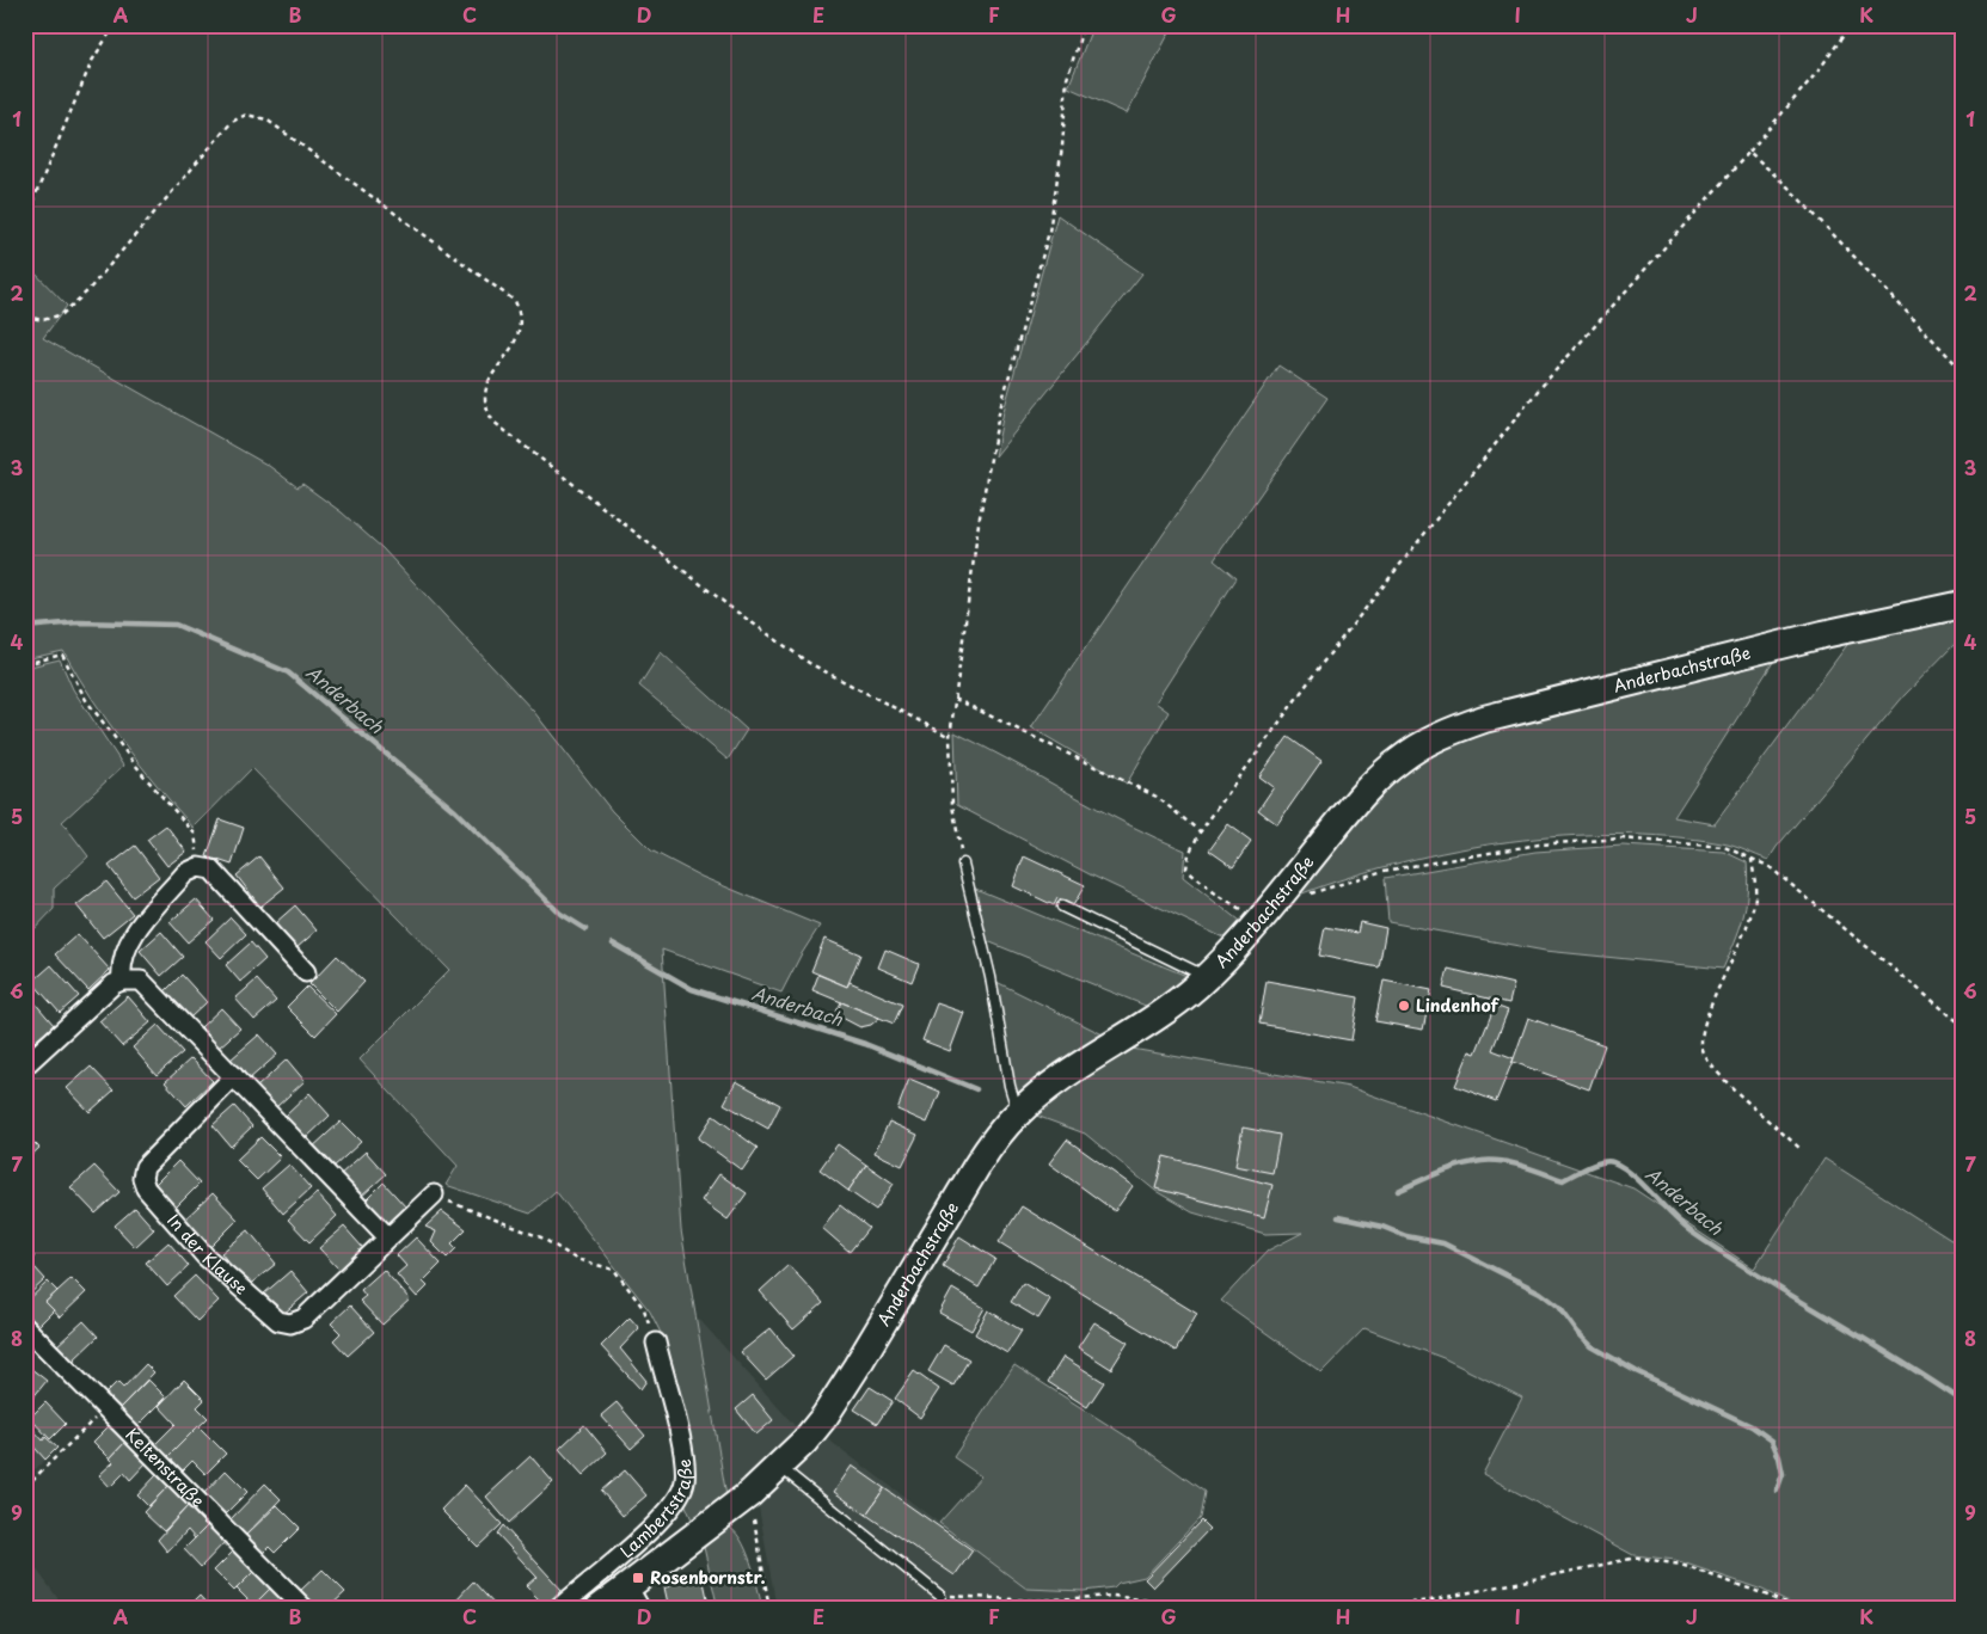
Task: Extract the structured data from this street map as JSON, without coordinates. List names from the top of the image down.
{
  "streets": {
    "main road": ["Anderbachstraße", "Lambertstraße"],
    "street": ["In der Klause", "Keltenstraße"]
  },
  "crossings": [
    ["Anderbachstraße", "Lambertstraße"]
  ],
  "water": ["Anderbach"],
  "places": {
    "other": ["Lindenhof"],
    "transit": ["Rosenbornstr."]
  },
  "grid": {
    "columns": [
      "A",
      "B",
      "C",
      "D",
      "E",
      "F",
      "G",
      "H",
      "I",
      "J",
      "K"
    ],
    "rows": [
      "1",
      "2",
      "3",
      "4",
      "5",
      "6",
      "7",
      "8",
      "9"
    ]
  }
}
